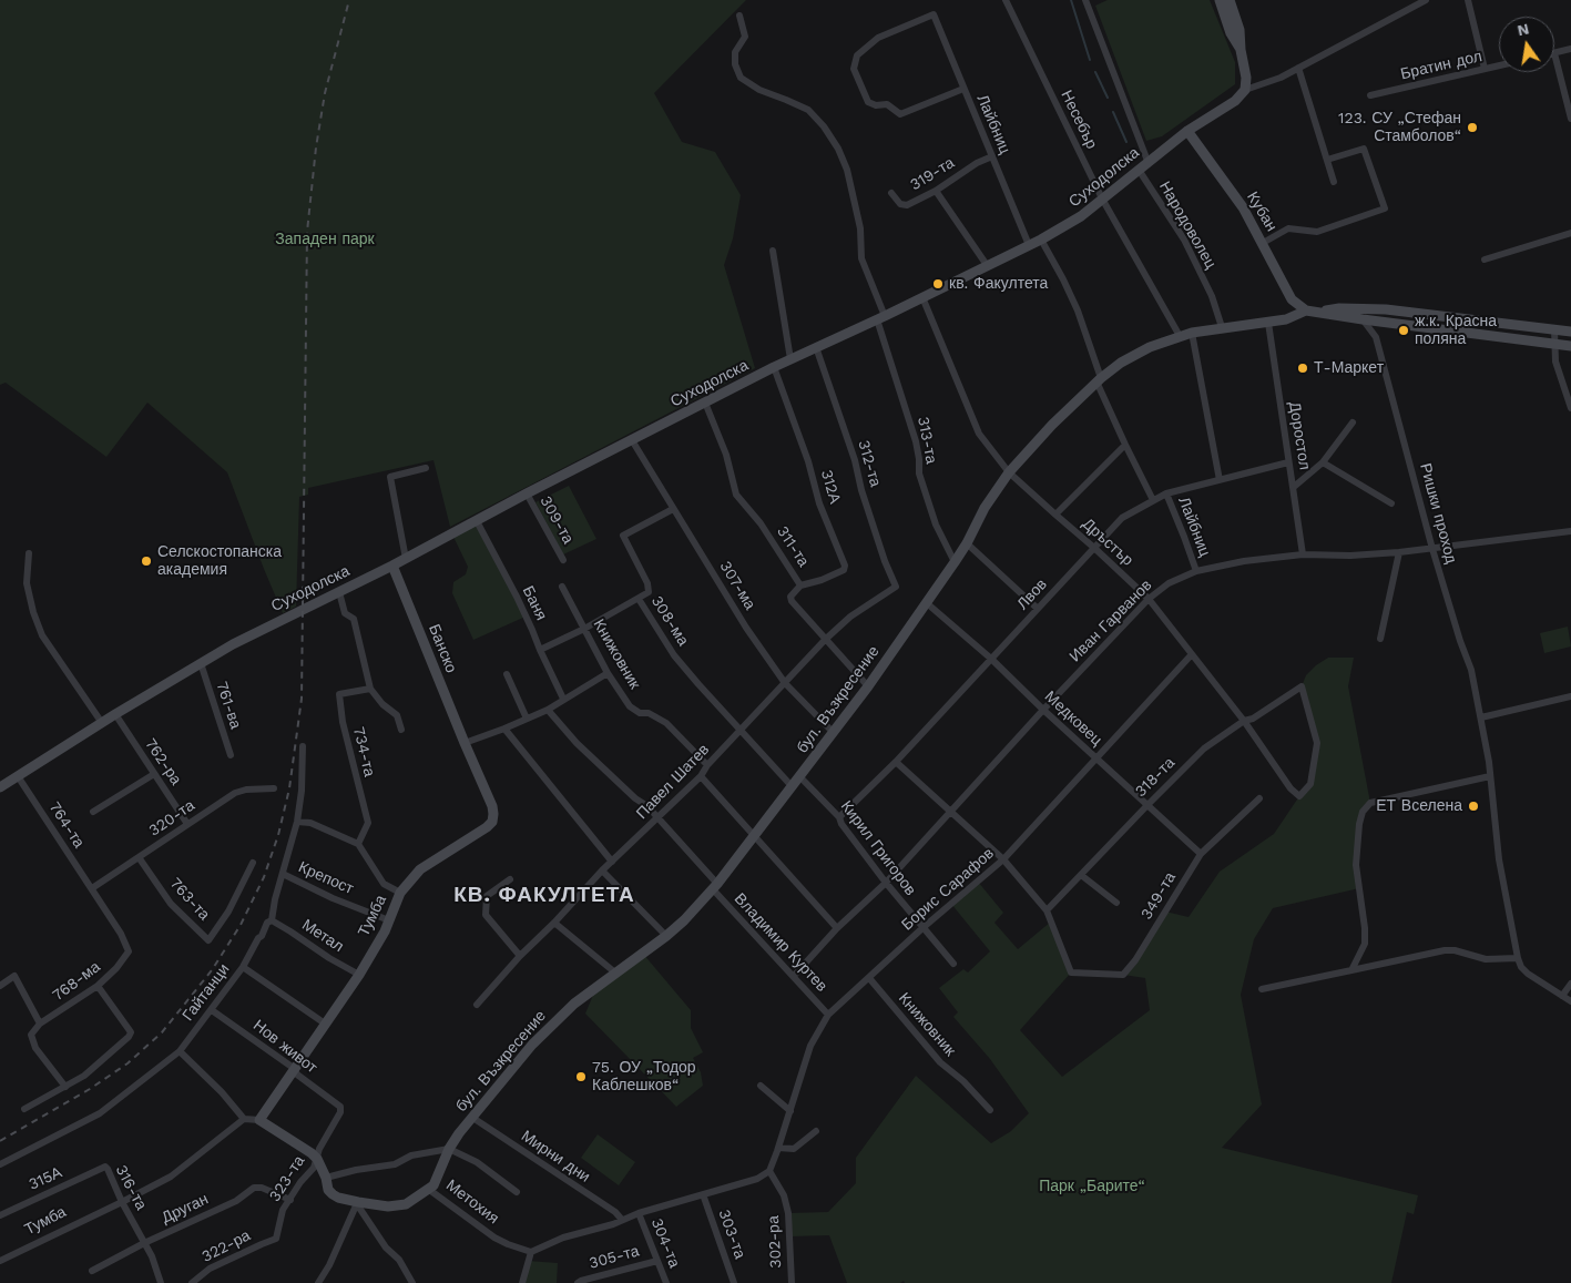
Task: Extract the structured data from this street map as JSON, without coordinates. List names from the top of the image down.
{
  "streets": {
    "street": [
      "Братин дол",
      "Несебър",
      "Лайбниц",
      "319-та",
      "Суходолска",
      "Кубан",
      "Народоволец",
      "Доростол",
      "313-та",
      "312-та",
      "312А",
      "Ришки проход",
      "309-та",
      "Дръстър",
      "311-та",
      "307-ма",
      "Лвов",
      "Баня",
      "308-ма",
      "Иван Гарванов",
      "Банско",
      "Книжовник",
      "бул. Възкресение",
      "761-ва",
      "Медковец",
      "734-та",
      "762-ра",
      "318-та",
      "Павел Шатев",
      "320-та",
      "764-та",
      "Кирил Григоров",
      "Крепост",
      "Борис Сарафов",
      "349-та",
      "763-та",
      "Тумба",
      "Метал",
      "Владимир Куртев",
      "768-ма",
      "Гайтанци",
      "Нов живот",
      "Мирни дни",
      "315А",
      "323-та",
      "316-та",
      "Метохия",
      "Друган",
      "303-та",
      "302-ра",
      "304-та",
      "322-ра",
      "305-та"
    ]
  },
  "crossings": [
    ["Несебър", "Суходолска"],
    ["Несебър", "бул. Възкресение"],
    ["Лайбниц", "319-та"],
    ["Лайбниц", "Суходолска"],
    ["Лайбниц", "Лвов"],
    ["Лайбниц", "Иван Гарванов"],
    ["Лайбниц", "бул. Възкресение"],
    ["Суходолска", "Кубан"],
    ["Суходолска", "Народоволец"],
    ["Суходолска", "313-та"],
    ["Суходолска", "312-та"],
    ["Суходолска", "312А"],
    ["Суходолска", "309-та"],
    ["Суходолска", "Дръстър"],
    ["Суходолска", "311-та"],
    ["Суходолска", "307-ма"],
    ["Суходолска", "Баня"],
    ["Суходолска", "Банско"],
    ["Суходолска", "761-ва"],
    ["Суходолска", "762-ра"],
    ["Суходолска", "764-та"],
    ["Кубан", "бул. Възкресение"],
    ["Народоволец", "бул. Възкресение"],
    ["Доростол", "Лвов"],
    ["Доростол", "Иван Гарванов"],
    ["Доростол", "бул. Възкресение"],
    ["313-та", "бул. Възкресение"],
    ["312-та", "Павел Шатев"],
    ["312А", "311-та"],
    ["Ришки проход", "Иван Гарванов"],
    ["Дръстър", "Лвов"],
    ["Дръстър", "Иван Гарванов"],
    ["Дръстър", "бул. Възкресение"],
    ["Дръстър", "318-та"],
    ["Дръстър", "Борис Сарафов"],
    ["311-та", "бул. Възкресение"],
    ["311-та", "Павел Шатев"],
    ["307-ма", "308-ма"],
    ["307-ма", "бул. Възкресение"],
    ["307-ма", "Павел Шатев"],
    ["Лвов", "Медковец"],
    ["Лвов", "Кирил Григоров"],
    ["308-ма", "Павел Шатев"],
    ["Иван Гарванов", "Медковец"],
    ["Иван Гарванов", "Кирил Григоров"],
    ["Иван Гарванов", "Владимир Куртев"],
    ["Банско", "Тумба"],
    ["Книжовник", "Павел Шатев"],
    ["Книжовник", "Борис Сарафов"],
    ["бул. Възкресение", "Медковец"],
    ["бул. Възкресение", "Кирил Григоров"],
    ["бул. Възкресение", "Владимир Куртев"],
    ["бул. Възкресение", "Мирни дни"],
    ["бул. Възкресение", "Метохия"],
    ["Медковец", "318-та"],
    ["Медковец", "Борис Сарафов"],
    ["Медковец", "349-та"],
    ["762-ра", "320-та"],
    ["318-та", "349-та"],
    ["Павел Шатев", "Владимир Куртев"],
    ["320-та", "764-та"],
    ["320-та", "763-та"],
    ["320-та", "768-ма"],
    ["764-та", "768-ма"],
    ["Кирил Григоров", "Борис Сарафов"],
    ["Крепост", "Тумба"],
    ["Крепост", "Гайтанци"],
    ["Борис Сарафов", "Владимир Куртев"],
    ["Борис Сарафов", "302-ра"],
    ["Тумба", "Метал"],
    ["Тумба", "Нов живот"],
    ["Тумба", "316-та"],
    ["Тумба", "Метохия"],
    ["Метал", "Гайтанци"],
    ["Гайтанци", "Нов живот"],
    ["Нов живот", "323-та"],
    ["315А", "316-та"],
    ["323-та", "Метохия"],
    ["323-та", "Друган"],
    ["323-та", "322-ра"],
    ["316-та", "Друган"],
    ["304-та", "305-та"]
  ],
  "districts": ["КВ. ФАКУЛТЕТА"],
  "parks": ["Западен парк", "Парк „Барите“"],
  "places": [
    "123. СУ „Стефан Стамболов“",
    "кв. Факултета",
    "ж.к. Красна поляна",
    "Т-Маркет",
    "Селскостопанска академия",
    "ЕТ Вселена",
    "75. ОУ „Тодор Каблешков“"
  ],
  "north": "top"
}
